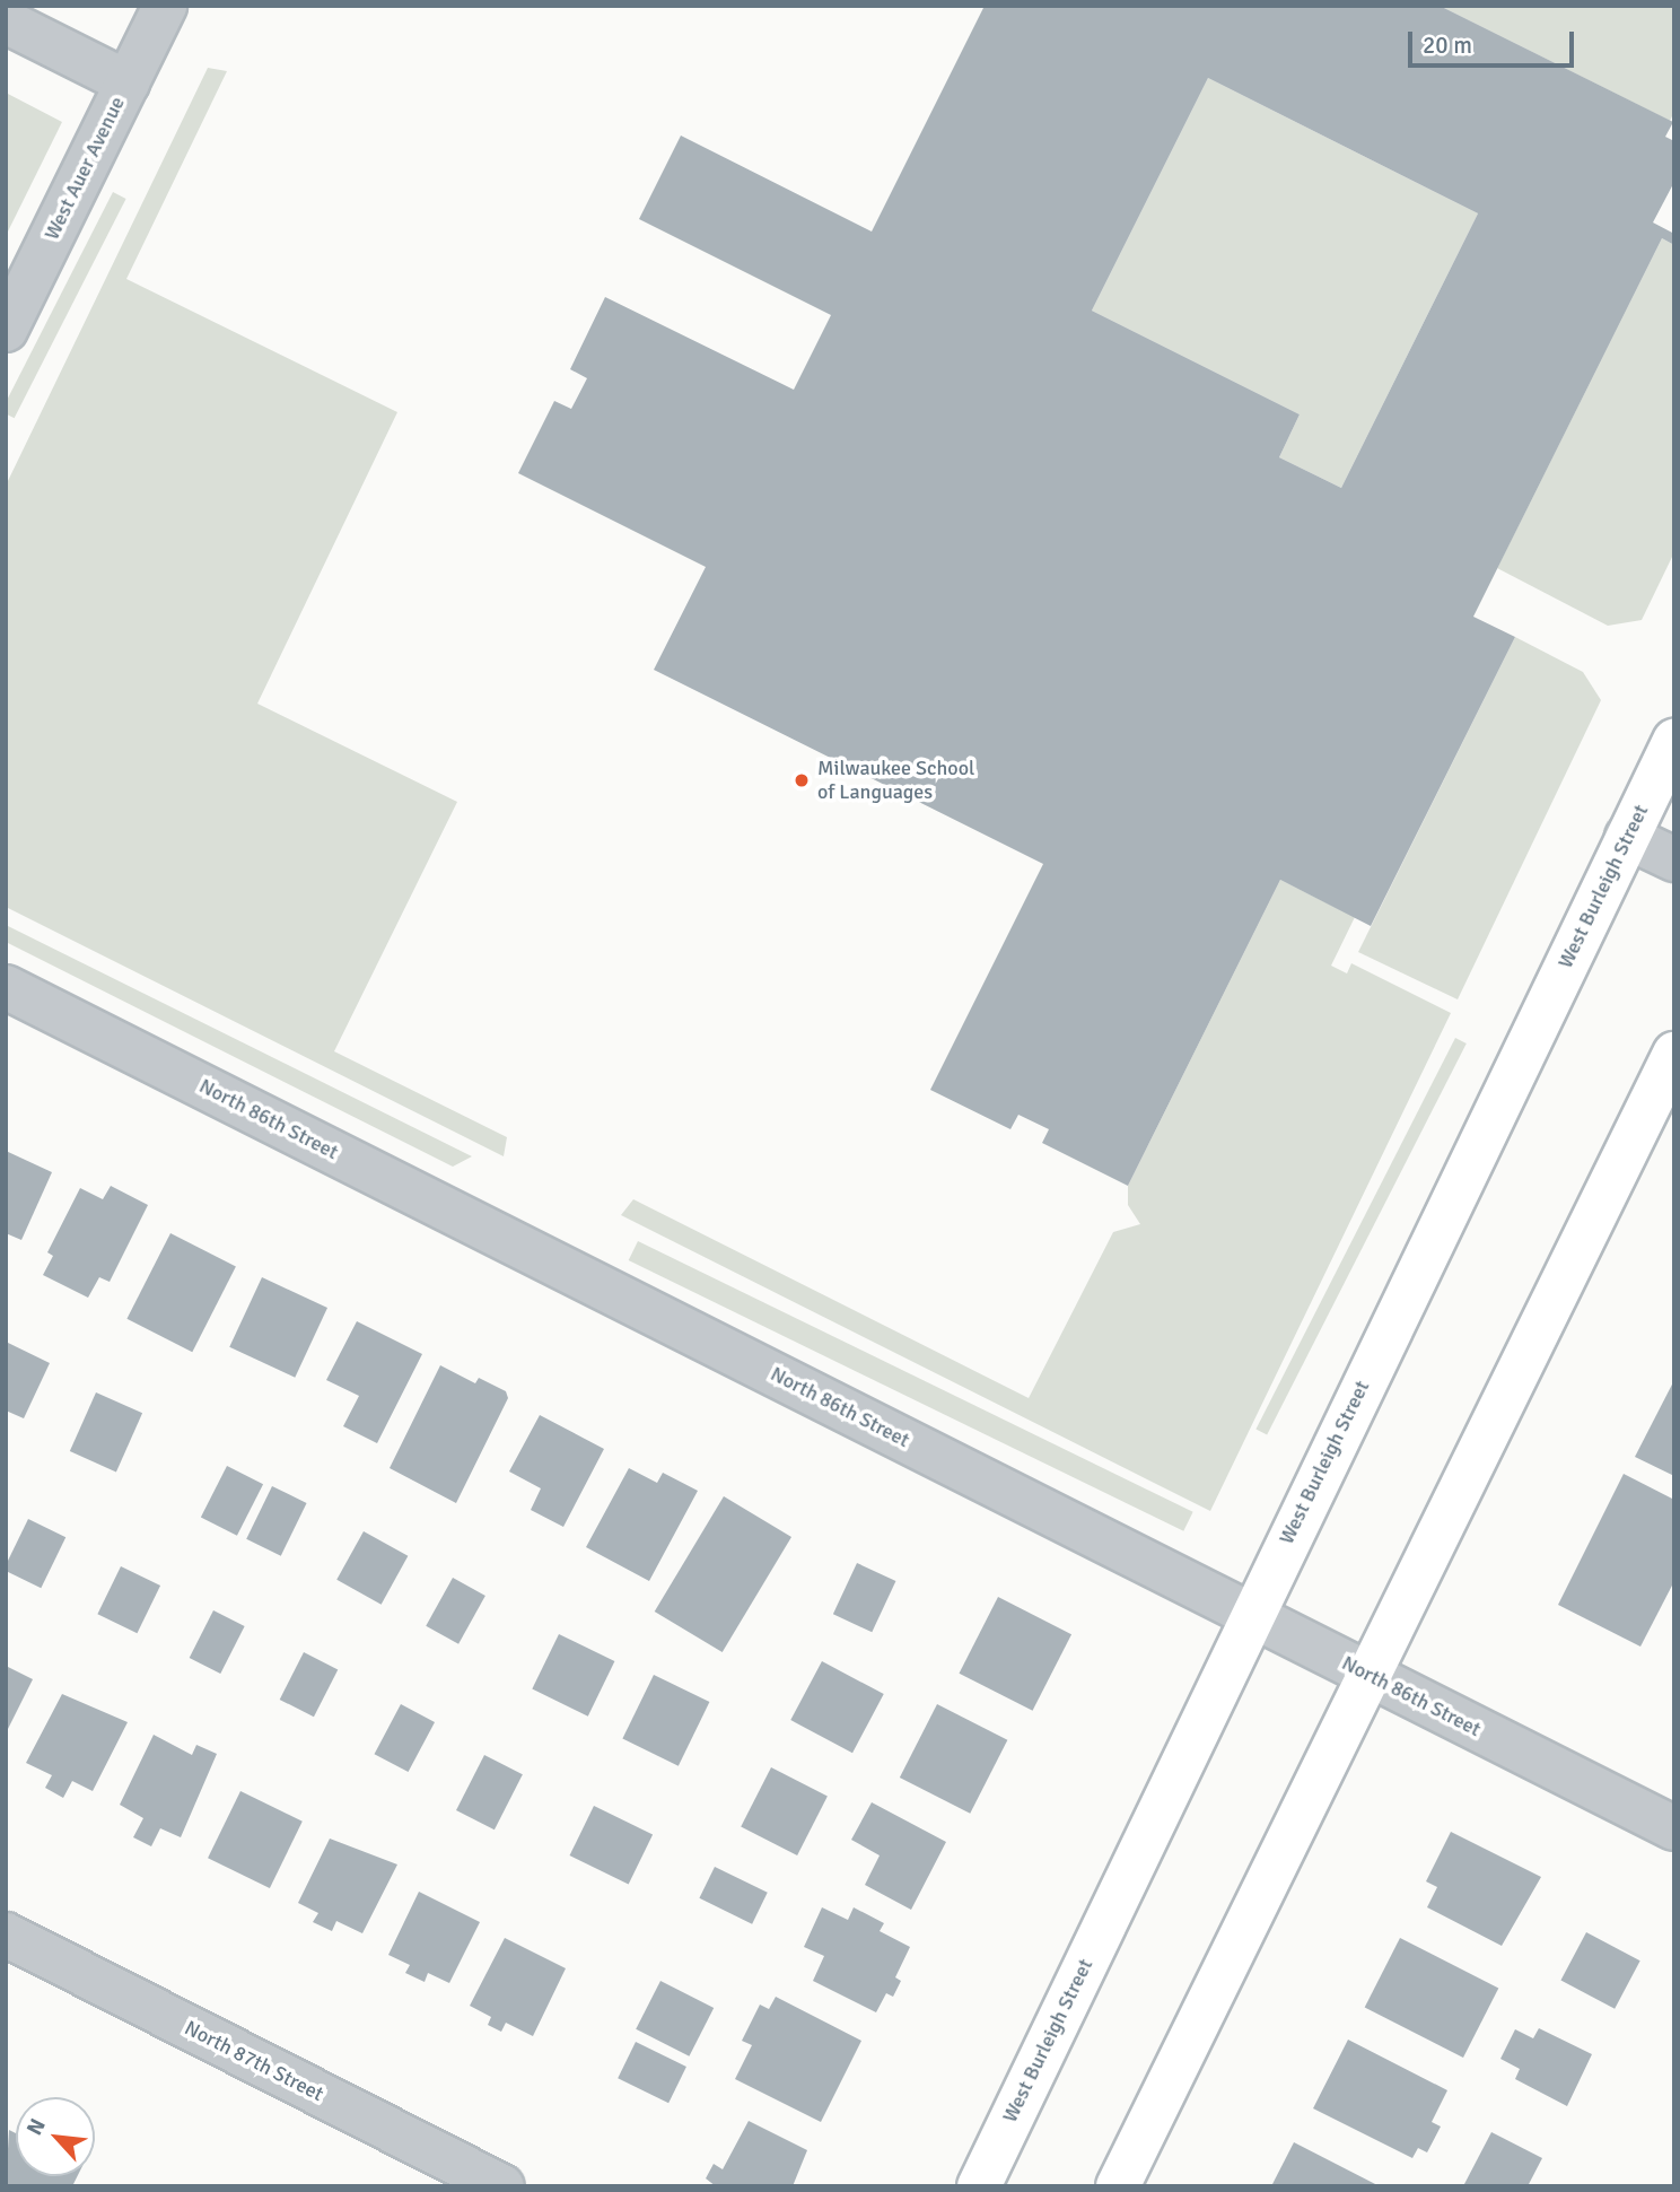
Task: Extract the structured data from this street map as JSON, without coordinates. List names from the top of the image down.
{
  "streets": {
    "main road": ["West Burleigh Street"],
    "street": ["West Auer Avenue", "North 86th Street", "North 87th Street"]
  },
  "crossings": [
    ["West Burleigh Street", "North 86th Street"]
  ],
  "places": ["Milwaukee School of Languages"],
  "scale_bar": "20 m",
  "north": "top left"
}
